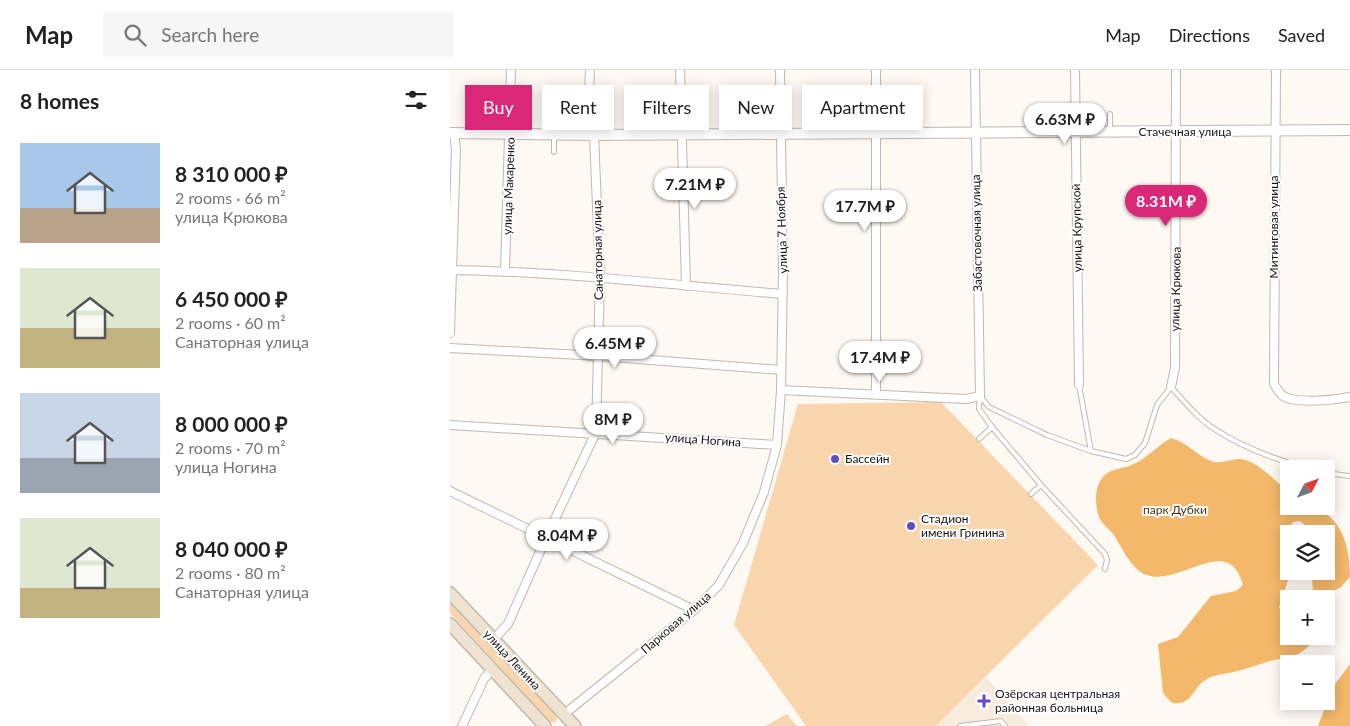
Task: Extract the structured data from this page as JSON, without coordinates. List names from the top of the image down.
{
  "streets": {
    "main road": ["улица Ленина"],
    "street": [
      "Стачечная улица",
      "улица Макаренко",
      "Митинговая улица",
      "улица Крупской",
      "улица 7 Ноября",
      "Забастовочная улица",
      "Санаторная улица",
      "улица Крюкова",
      "улица Ногина",
      "Парковая улица"
    ]
  },
  "crossings": [
    ["Стачечная улица", "улица Макаренко"],
    ["Стачечная улица", "Митинговая улица"],
    ["Стачечная улица", "улица Крупской"],
    ["Стачечная улица", "улица 7 Ноября"],
    ["Стачечная улица", "Забастовочная улица"],
    ["Стачечная улица", "Санаторная улица"],
    ["Стачечная улица", "улица Крюкова"],
    ["улица 7 Ноября", "Парковая улица"],
    ["Санаторная улица", "улица Ногина"],
    ["Санаторная улица", "улица Ленина"],
    ["улица Ногина", "Парковая улица"],
    ["Парковая улица", "улица Ленина"]
  ],
  "parks": ["парк Дубки"],
  "places": {
    "other": ["Бассейн", "Стадион имени Гринина"],
    "health": ["Озёрская центральная районная больница"]
  },
  "north": "top right",
  "page": {
    "header": "Map",
    "search": "Search here",
    "nav": ["Map", "Directions", "Saved"],
    "heading": "8 homes",
    "chip": [
      "Buy",
      "Rent",
      "Filters",
      "New",
      "Apartment"
    ],
    "price": [
      "6.63M ₽",
      "7.21M ₽",
      "8.31M ₽",
      "17.7M ₽",
      "6.45M ₽",
      "17.4M ₽",
      "8M ₽",
      "8.04M ₽"
    ],
    "list": [
      {
        "name": "8 310 000 ₽",
        "note": "2 rooms · 66 m² · улица Крюкова"
      },
      {
        "name": "6 450 000 ₽",
        "note": "2 rooms · 60 m² · Санаторная улица"
      },
      {
        "name": "8 000 000 ₽",
        "note": "2 rooms · 70 m² · улица Ногина"
      },
      {
        "name": "8 040 000 ₽",
        "note": "2 rooms · 80 m² · Санаторная улица"
      }
    ],
    "map_buttons": ["+", "−"]
  }
}
